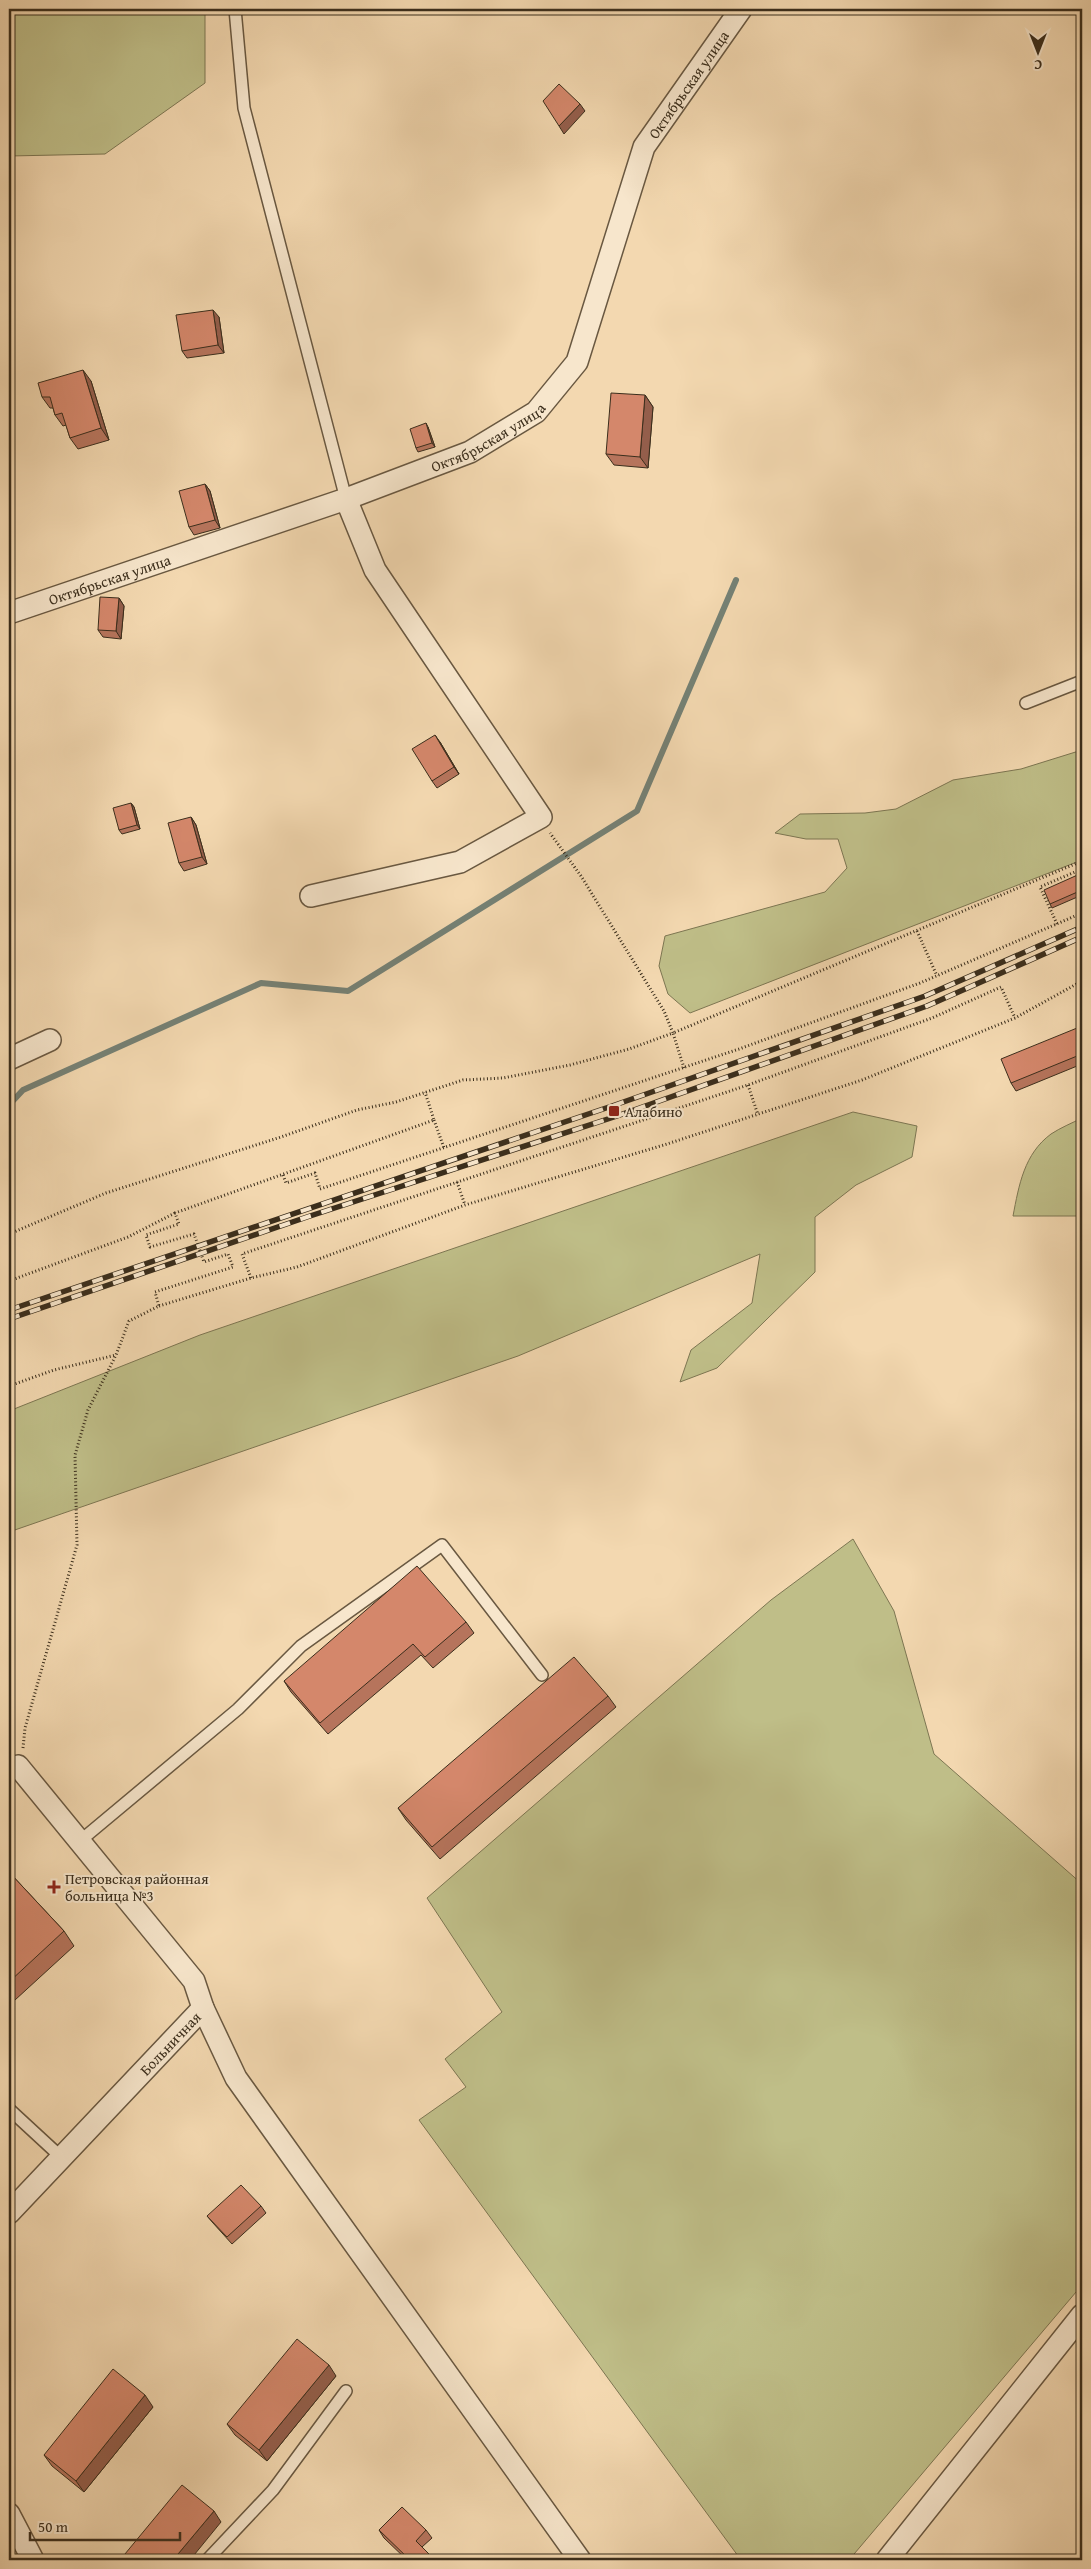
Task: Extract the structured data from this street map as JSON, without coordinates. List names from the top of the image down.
{
  "streets": {
    "street": ["Октябрьская улица", "Больничная"]
  },
  "places": {
    "transit": ["Алабино"],
    "health": ["Петровская районная больница №3"]
  },
  "scale_bar": "50 m",
  "north": "bottom"
}
